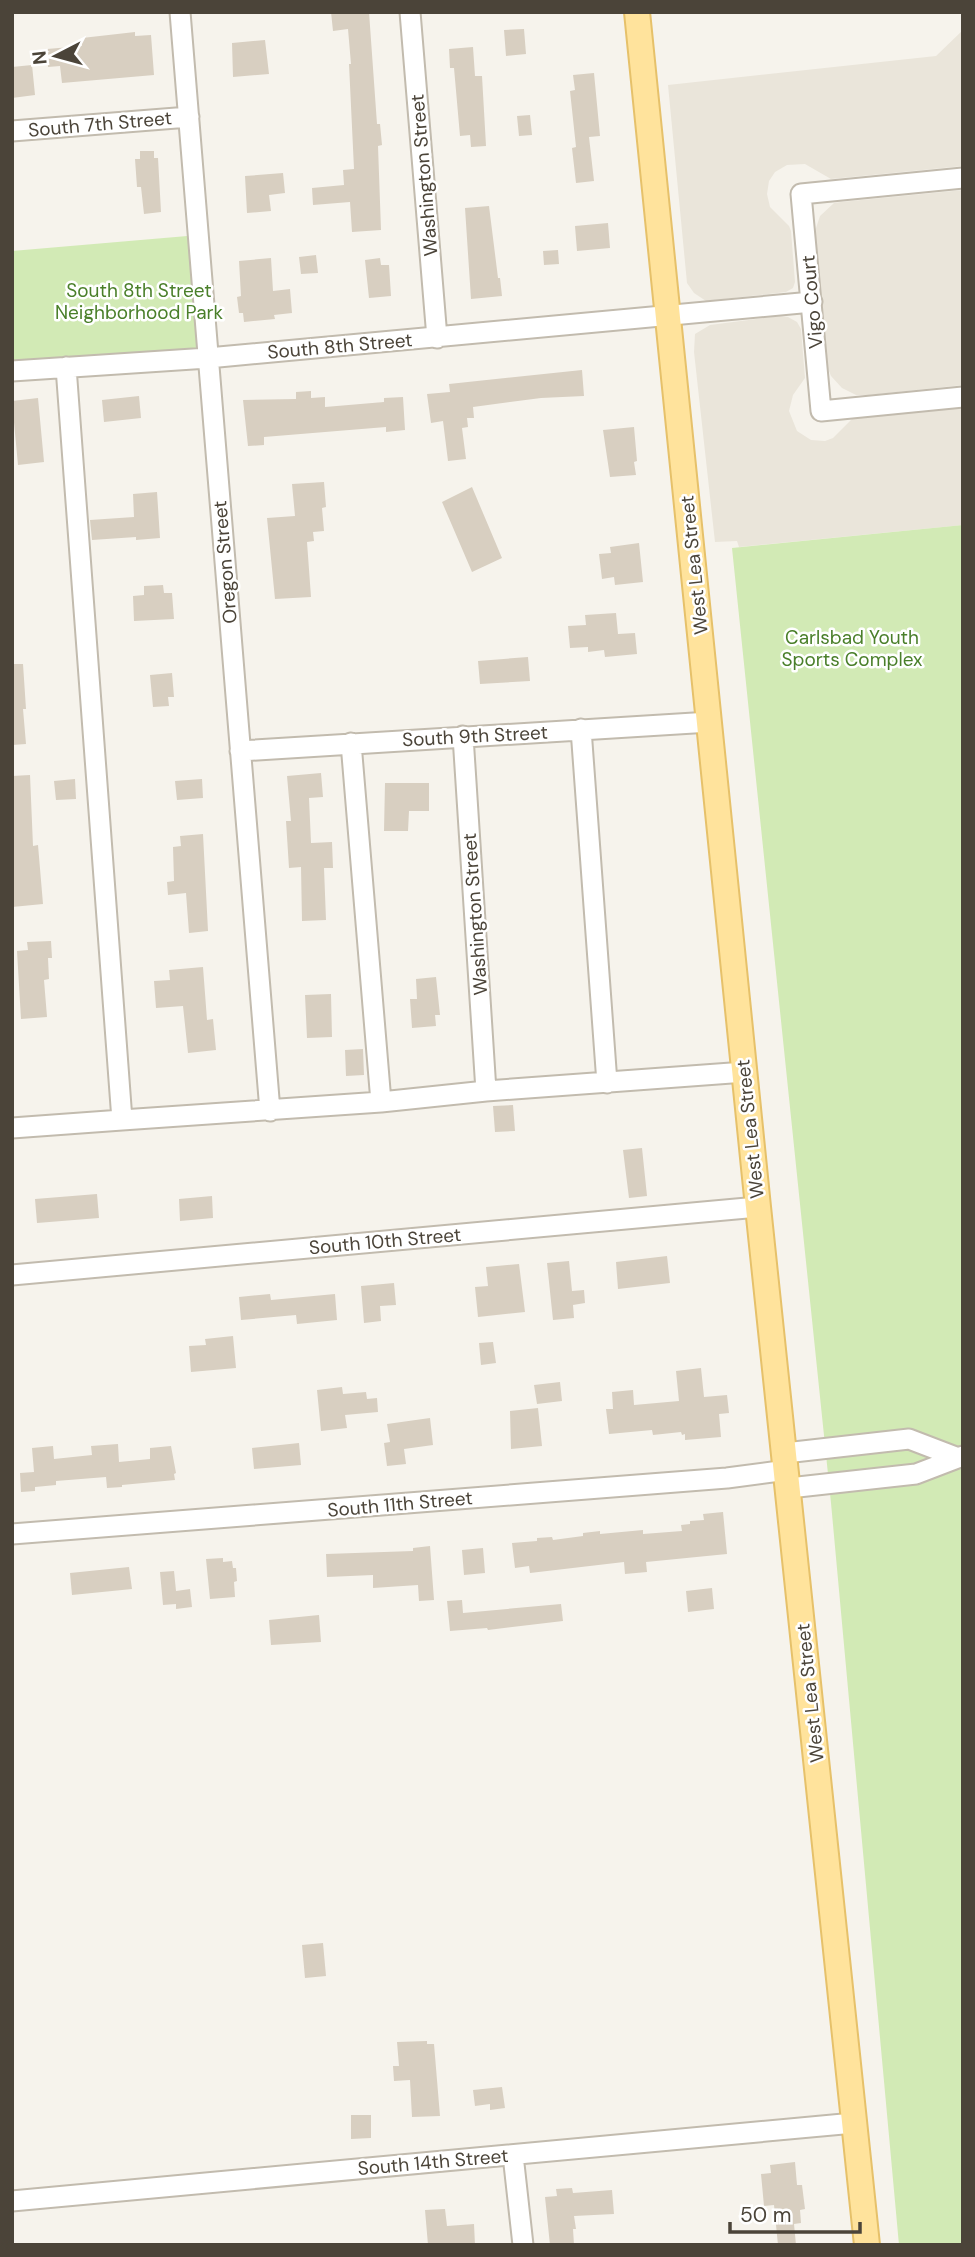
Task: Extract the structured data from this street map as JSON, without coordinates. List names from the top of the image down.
{
  "streets": {
    "main road": ["West Lea Street"],
    "street": [
      "South 7th Street",
      "Washington Street",
      "Vigo Court",
      "South 8th Street",
      "Oregon Street",
      "South 9th Street",
      "South 10th Street",
      "South 11th Street",
      "South 14th Street"
    ]
  },
  "crossings": [
    ["South 7th Street", "Oregon Street"],
    ["Washington Street", "South 8th Street"],
    ["Washington Street", "South 9th Street"],
    ["Vigo Court", "South 8th Street"],
    ["South 8th Street", "Oregon Street"],
    ["South 8th Street", "West Lea Street"],
    ["Oregon Street", "South 9th Street"],
    ["West Lea Street", "South 9th Street"],
    ["West Lea Street", "South 10th Street"],
    ["West Lea Street", "South 11th Street"],
    ["West Lea Street", "South 14th Street"]
  ],
  "parks": ["South 8th Street Neighborhood Park", "Carlsbad Youth Sports Complex"],
  "scale_bar": "50 m",
  "north": "left"
}
